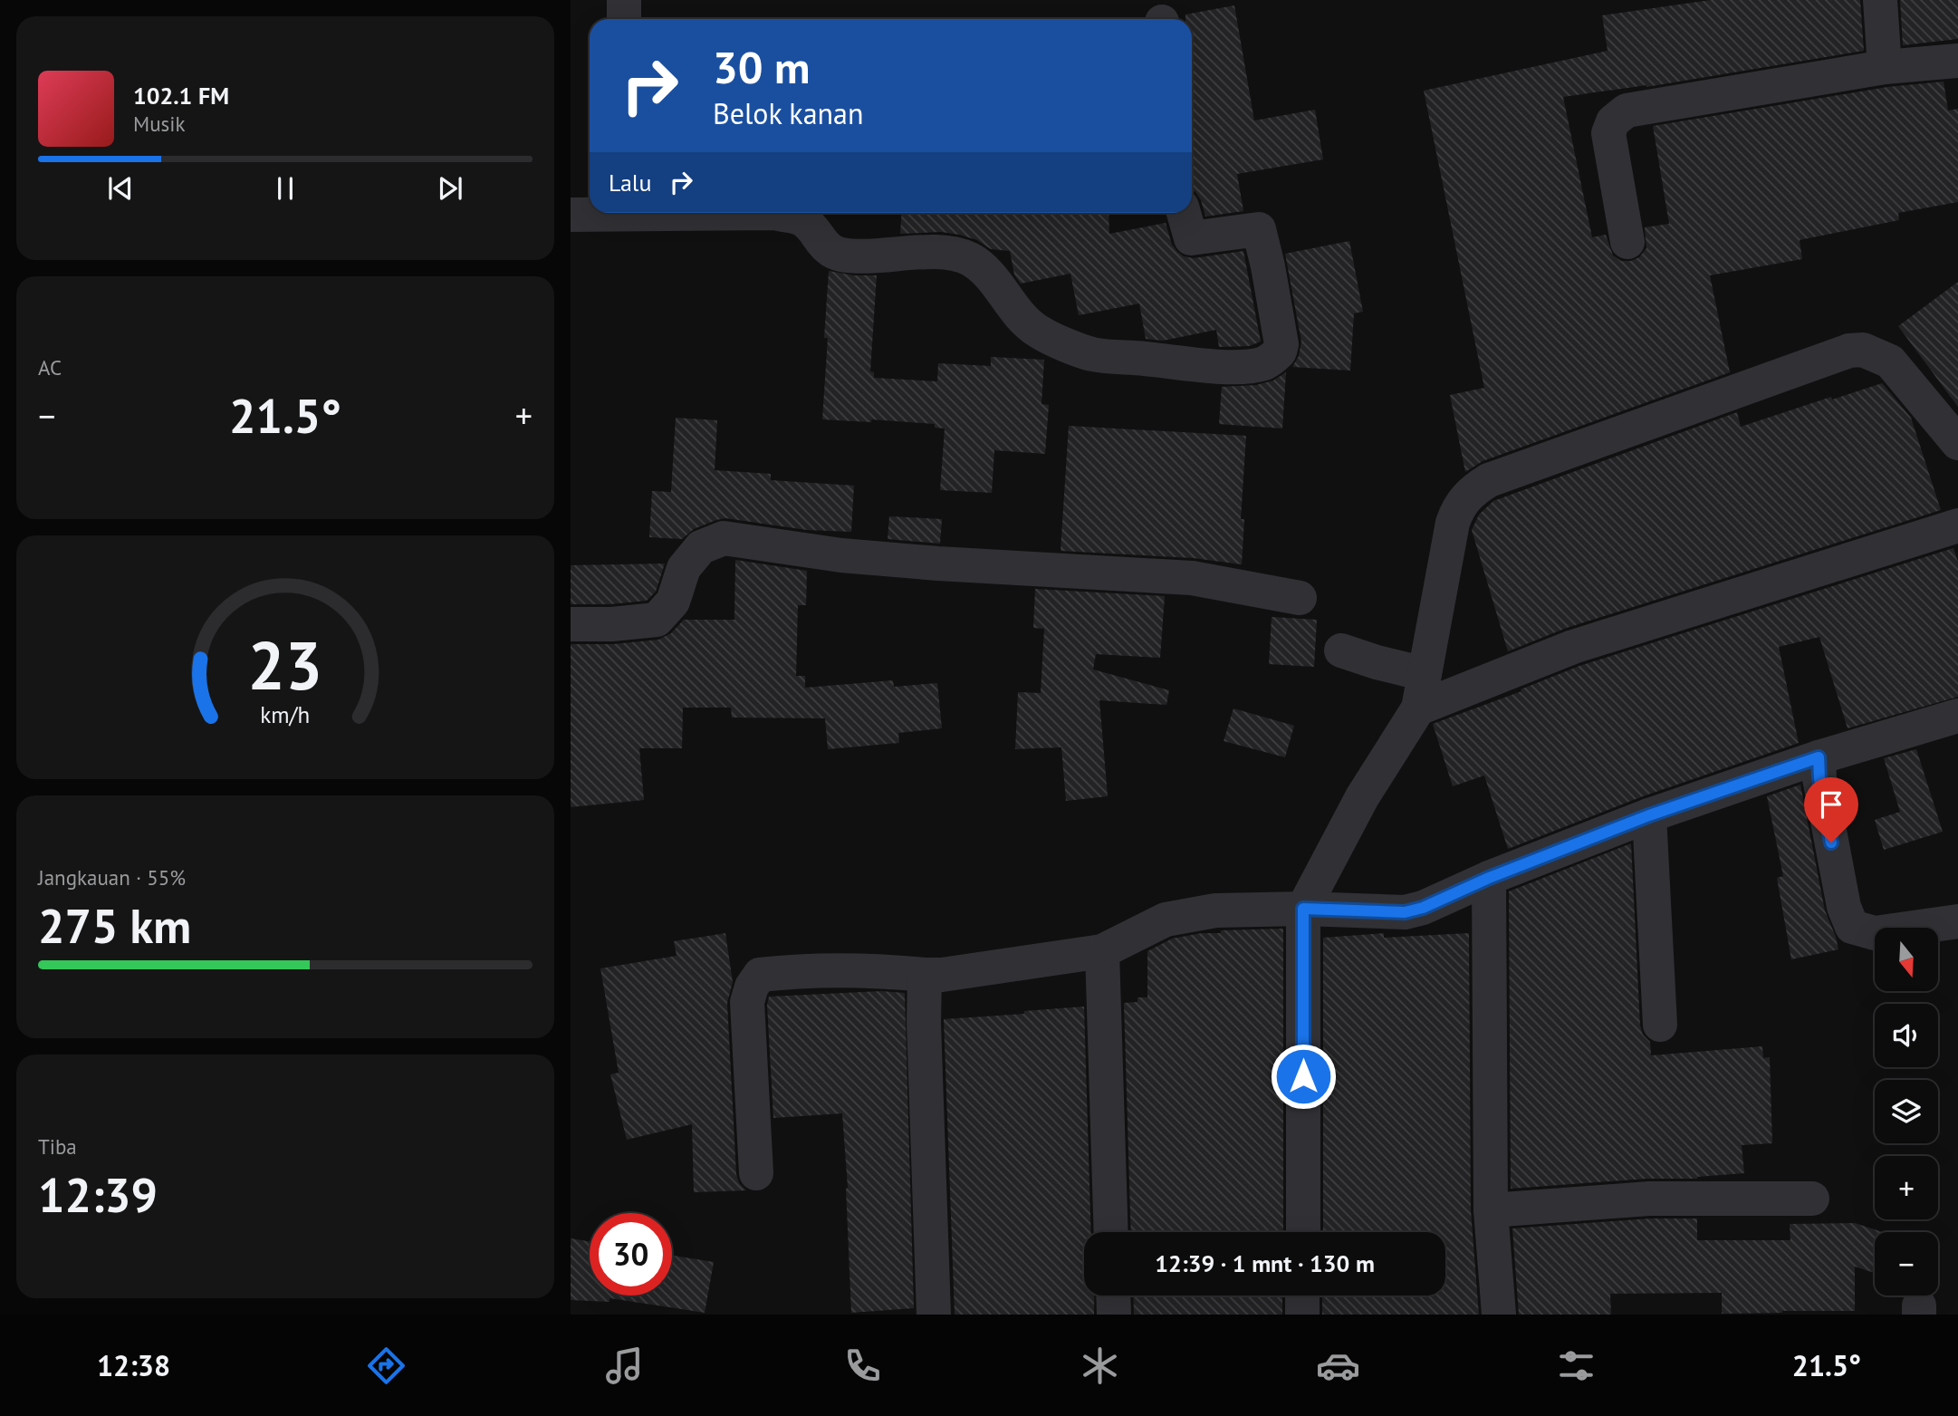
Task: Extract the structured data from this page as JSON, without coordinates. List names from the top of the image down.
{
  "north": "bottom",
  "page": {
    "turn": ["30 m", "Belok kanan"],
    "song": ["102.1 FM", "Musik"],
    "then": "Lalu",
    "tile": [
      "AC",
      ["Jangkauan · 55%", "275 km"],
      ["Tiba", "12:39"]
    ],
    "heat": ["−", "21.5°", "+"],
    "map_buttons": ["+", "−"],
    "limit": "30",
    "trip": "12:39 · 1 mnt · 130 m",
    "tabs": ["12:38", "21.5°"],
    "gauge": ["23", "km/h"]
  }
}
